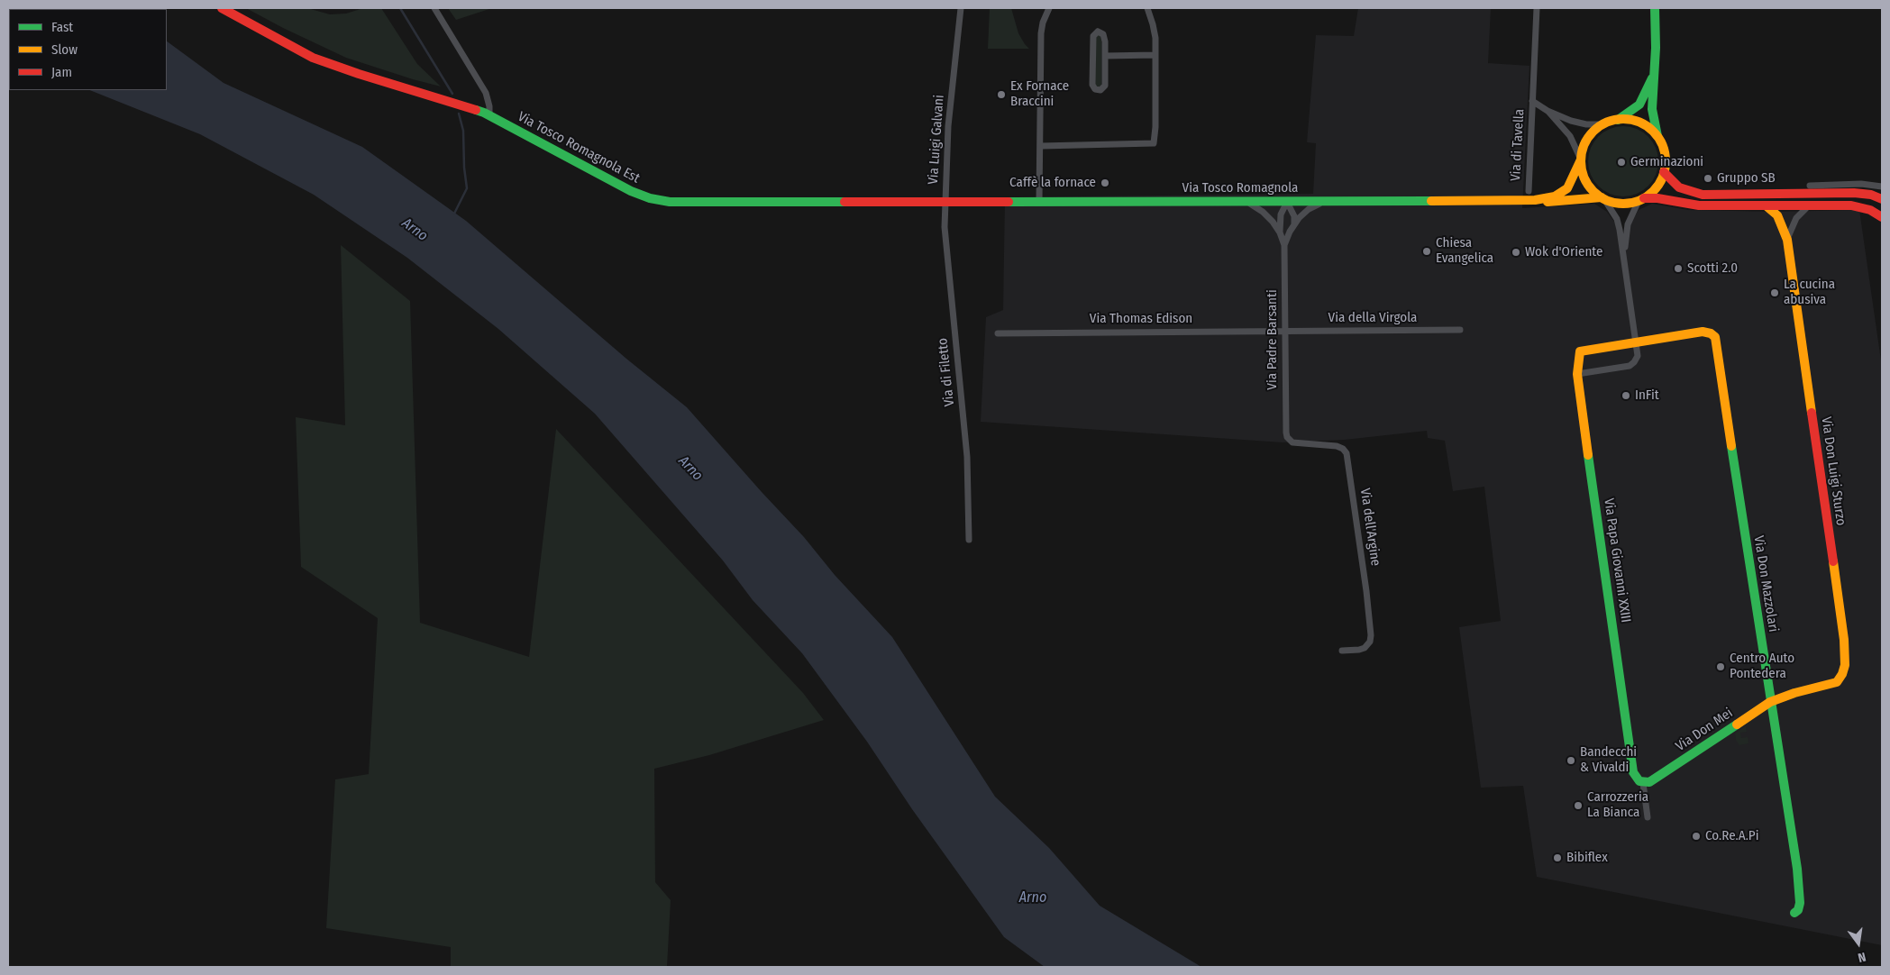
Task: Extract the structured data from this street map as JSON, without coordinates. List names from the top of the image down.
{
  "streets": {
    "main road": [
      "Via Tosco Romagnola Est",
      "Via Tosco Romagnola",
      "Via Don Luigi Sturzo",
      "Via Papa Giovanni XXIII",
      "Via Don Mazzolari",
      "Via Don Mei"
    ],
    "street": [
      "Via Luigi Galvani",
      "Via di Tavella",
      "Via della Virgola",
      "Via Thomas Edison",
      "Via Padre Barsanti",
      "Via di Filetto",
      "Via dell'Argine"
    ]
  },
  "crossings": [
    ["Via Luigi Galvani", "Via Tosco Romagnola Est"],
    ["Via Luigi Galvani", "Via Tosco Romagnola"],
    ["Via Luigi Galvani", "Via di Filetto"],
    ["Via di Tavella", "Via Tosco Romagnola"],
    ["Via Tosco Romagnola Est", "Via Tosco Romagnola"],
    ["Via Tosco Romagnola Est", "Via di Filetto"],
    ["Via Tosco Romagnola", "Via Padre Barsanti"],
    ["Via Tosco Romagnola", "Via di Filetto"],
    ["Via della Virgola", "Via Thomas Edison"],
    ["Via della Virgola", "Via Padre Barsanti"],
    ["Via Thomas Edison", "Via Padre Barsanti"],
    ["Via Padre Barsanti", "Via dell'Argine"],
    ["Via Don Luigi Sturzo", "Via Don Mei"],
    ["Via Papa Giovanni XXIII", "Via Don Mazzolari"],
    ["Via Papa Giovanni XXIII", "Via Don Mei"],
    ["Via Don Mazzolari", "Via Don Mei"]
  ],
  "water": ["Arno"],
  "places": [
    "Ex Fornace Braccini",
    "Germinazioni",
    "Gruppo SB",
    "Caffè la fornace",
    "Chiesa Evangelica",
    "Wok d'Oriente",
    "Scotti 2.0",
    "La cucina abusiva",
    "InFit",
    "Centro Auto Pontedera",
    "Bandecchi & Vivaldi",
    "Carrozzeria La Bianca",
    "Co.Re.A.Pi",
    "Bibiflex"
  ],
  "legend": ["Fast", "Slow", "Jam"],
  "north": "bottom"
}
